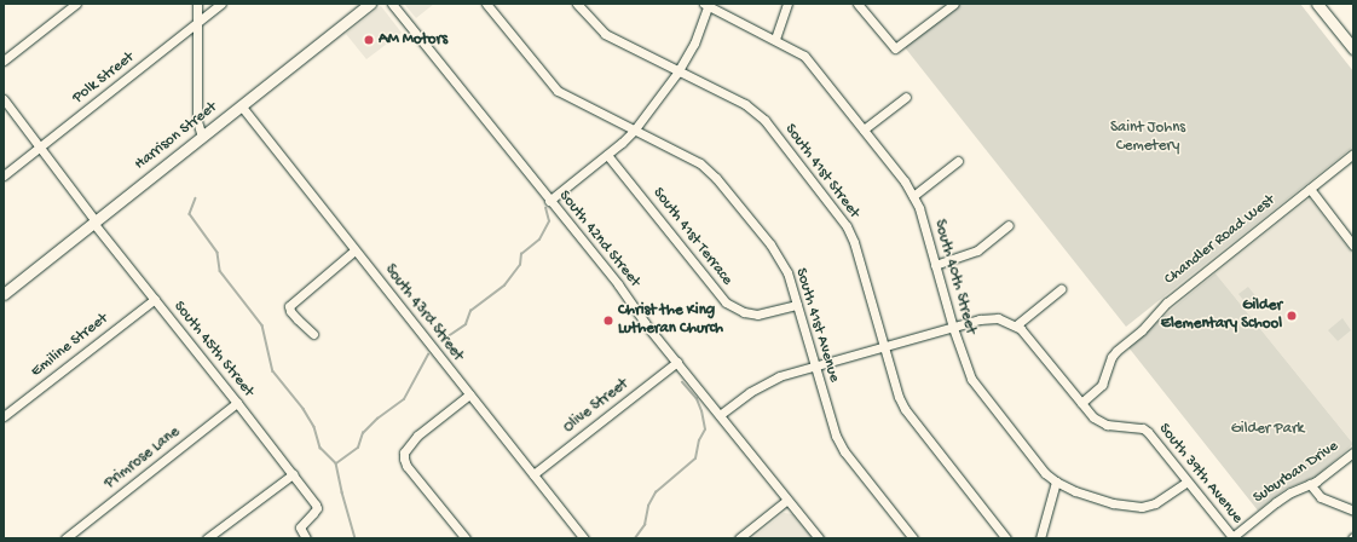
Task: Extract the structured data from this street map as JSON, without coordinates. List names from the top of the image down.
{
  "streets": {
    "main road": ["Harrison Street"],
    "street": [
      "Polk Street",
      "South 41st Street",
      "South 41st Terrace",
      "South 42nd Street",
      "Chandler Road West",
      "South 40th Street",
      "South 43rd Street",
      "South 41st Avenue",
      "Emiline Street",
      "South 45th Street",
      "Olive Street",
      "Primrose Lane",
      "Suburban Drive",
      "South 39th Avenue"
    ]
  },
  "crossings": [
    ["Polk Street", "South 45th Street"],
    ["Harrison Street", "South 43rd Street"],
    ["Harrison Street", "South 45th Street"],
    ["South 41st Terrace", "South 41st Avenue"],
    ["South 42nd Street", "Olive Street"],
    ["Chandler Road West", "South 39th Avenue"],
    ["South 40th Street", "South 39th Avenue"],
    ["South 43rd Street", "Olive Street"],
    ["Emiline Street", "South 45th Street"],
    ["South 45th Street", "Primrose Lane"],
    ["Suburban Drive", "South 39th Avenue"]
  ],
  "parks": ["Saint Johns Cemetery", "Gilder Park"],
  "places": ["AM Motors", "Gilder Elementary School", "Christ the King Lutheran Church"]
}
